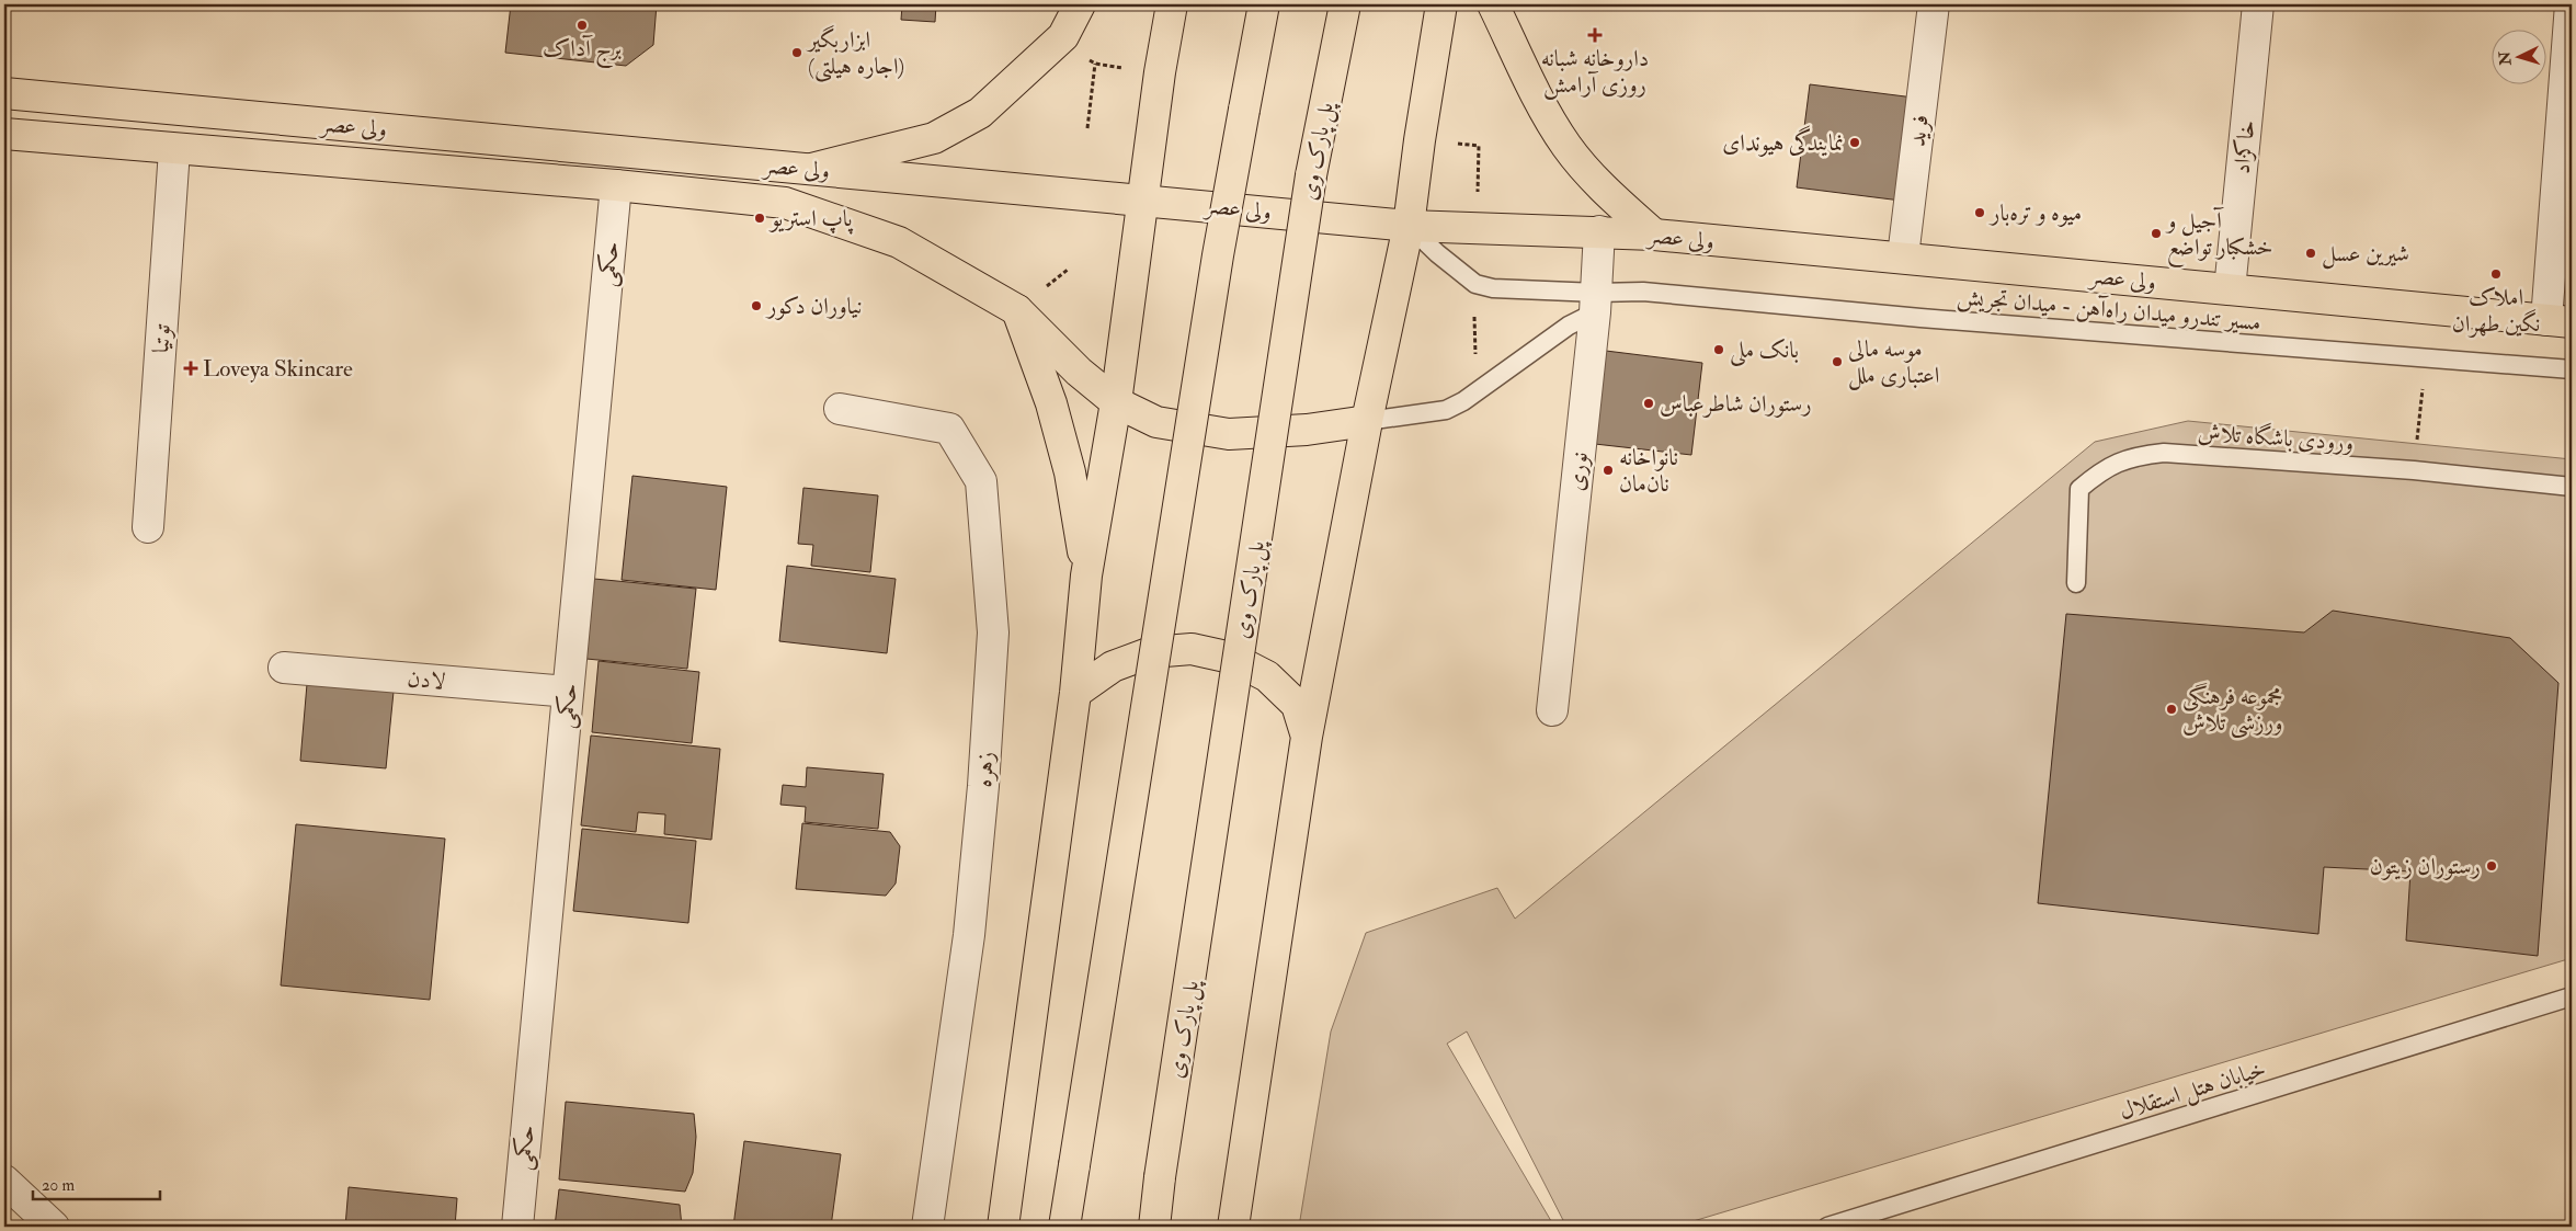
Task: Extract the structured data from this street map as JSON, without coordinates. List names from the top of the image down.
{
  "streets": {
    "main road": ["ولی عصر", "پل پارک وی"],
    "street": [
      "فرید",
      "خاکزاد",
      "حکمی",
      "توتیا",
      "نوری",
      "لادن",
      "زهره"
    ],
    "lane": ["مسیر تندرو میدان راه‌آهن - میدان تجریش", "ورودی باشگاه تلاش", "خیابان هتل استقلال"]
  },
  "crossings": [
    ["ولی عصر", "فرید"],
    ["ولی عصر", "خاکزاد"],
    ["ولی عصر", "حکمی"],
    ["ولی عصر", "مسیر تندرو میدان راه‌آهن - میدان تجریش"],
    ["ولی عصر", "توتیا"],
    ["ولی عصر", "نوری"],
    ["حکمی", "لادن"],
    ["مسیر تندرو میدان راه‌آهن - میدان تجریش", "نوری"]
  ],
  "places": {
    "other": [
      "برج آداک",
      "ابزاربگیر (اجاره هیلتی)",
      "نمایندگی هیوندای",
      "میوه و تره‌بار",
      "پاپ استریو",
      "آجیل و خشکبار تواضع",
      "شیرین عسل",
      "املاک نگین طهران",
      "نیاوران دکور",
      "بانک ملی",
      "موسه مالی اعتباری ملل",
      "رستوران شاطرعباس",
      "نانواخانه نان‌مان",
      "مجموعه فرهنگی ورزشی تلاش",
      "رستوران زیتون"
    ],
    "health": ["داروخانه شبانه روزی آرامش", "Loveya Skincare"]
  },
  "scale_bar": "20 m",
  "north": "left"
}
